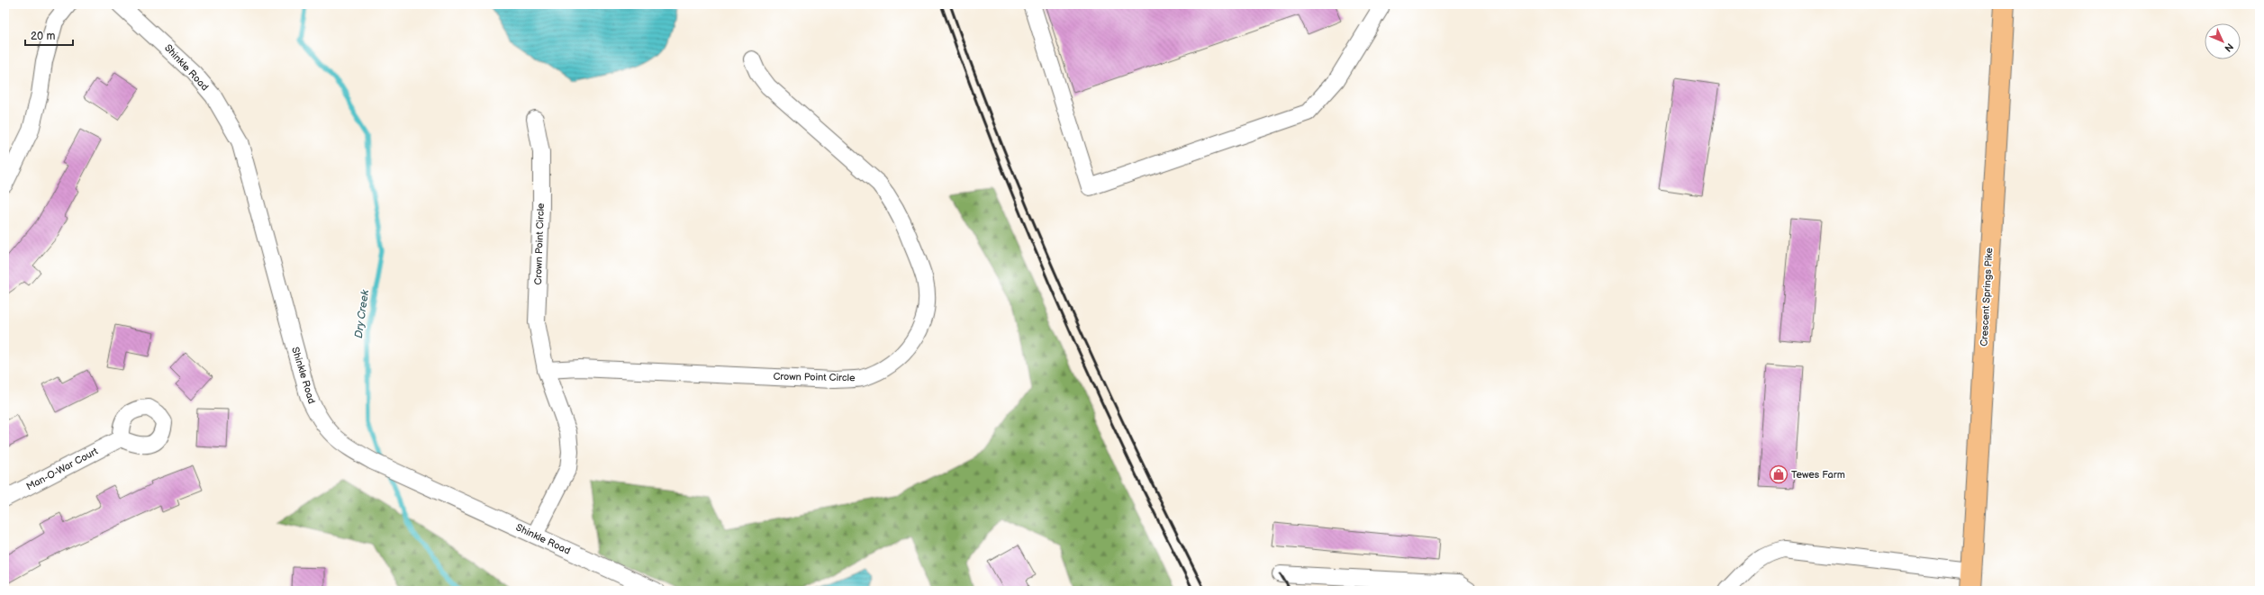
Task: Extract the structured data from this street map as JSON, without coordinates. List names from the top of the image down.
{
  "streets": {
    "main road": ["Crescent Springs Pike"],
    "street": ["Shinkle Road", "Crown Point Circle", "Man-O-War Court"]
  },
  "crossings": [
    ["Shinkle Road", "Crown Point Circle"]
  ],
  "water": ["Dry Creek"],
  "places": {
    "shop": ["Tewes Farm"]
  },
  "scale_bar": "20 m",
  "north": "bottom right"
}
